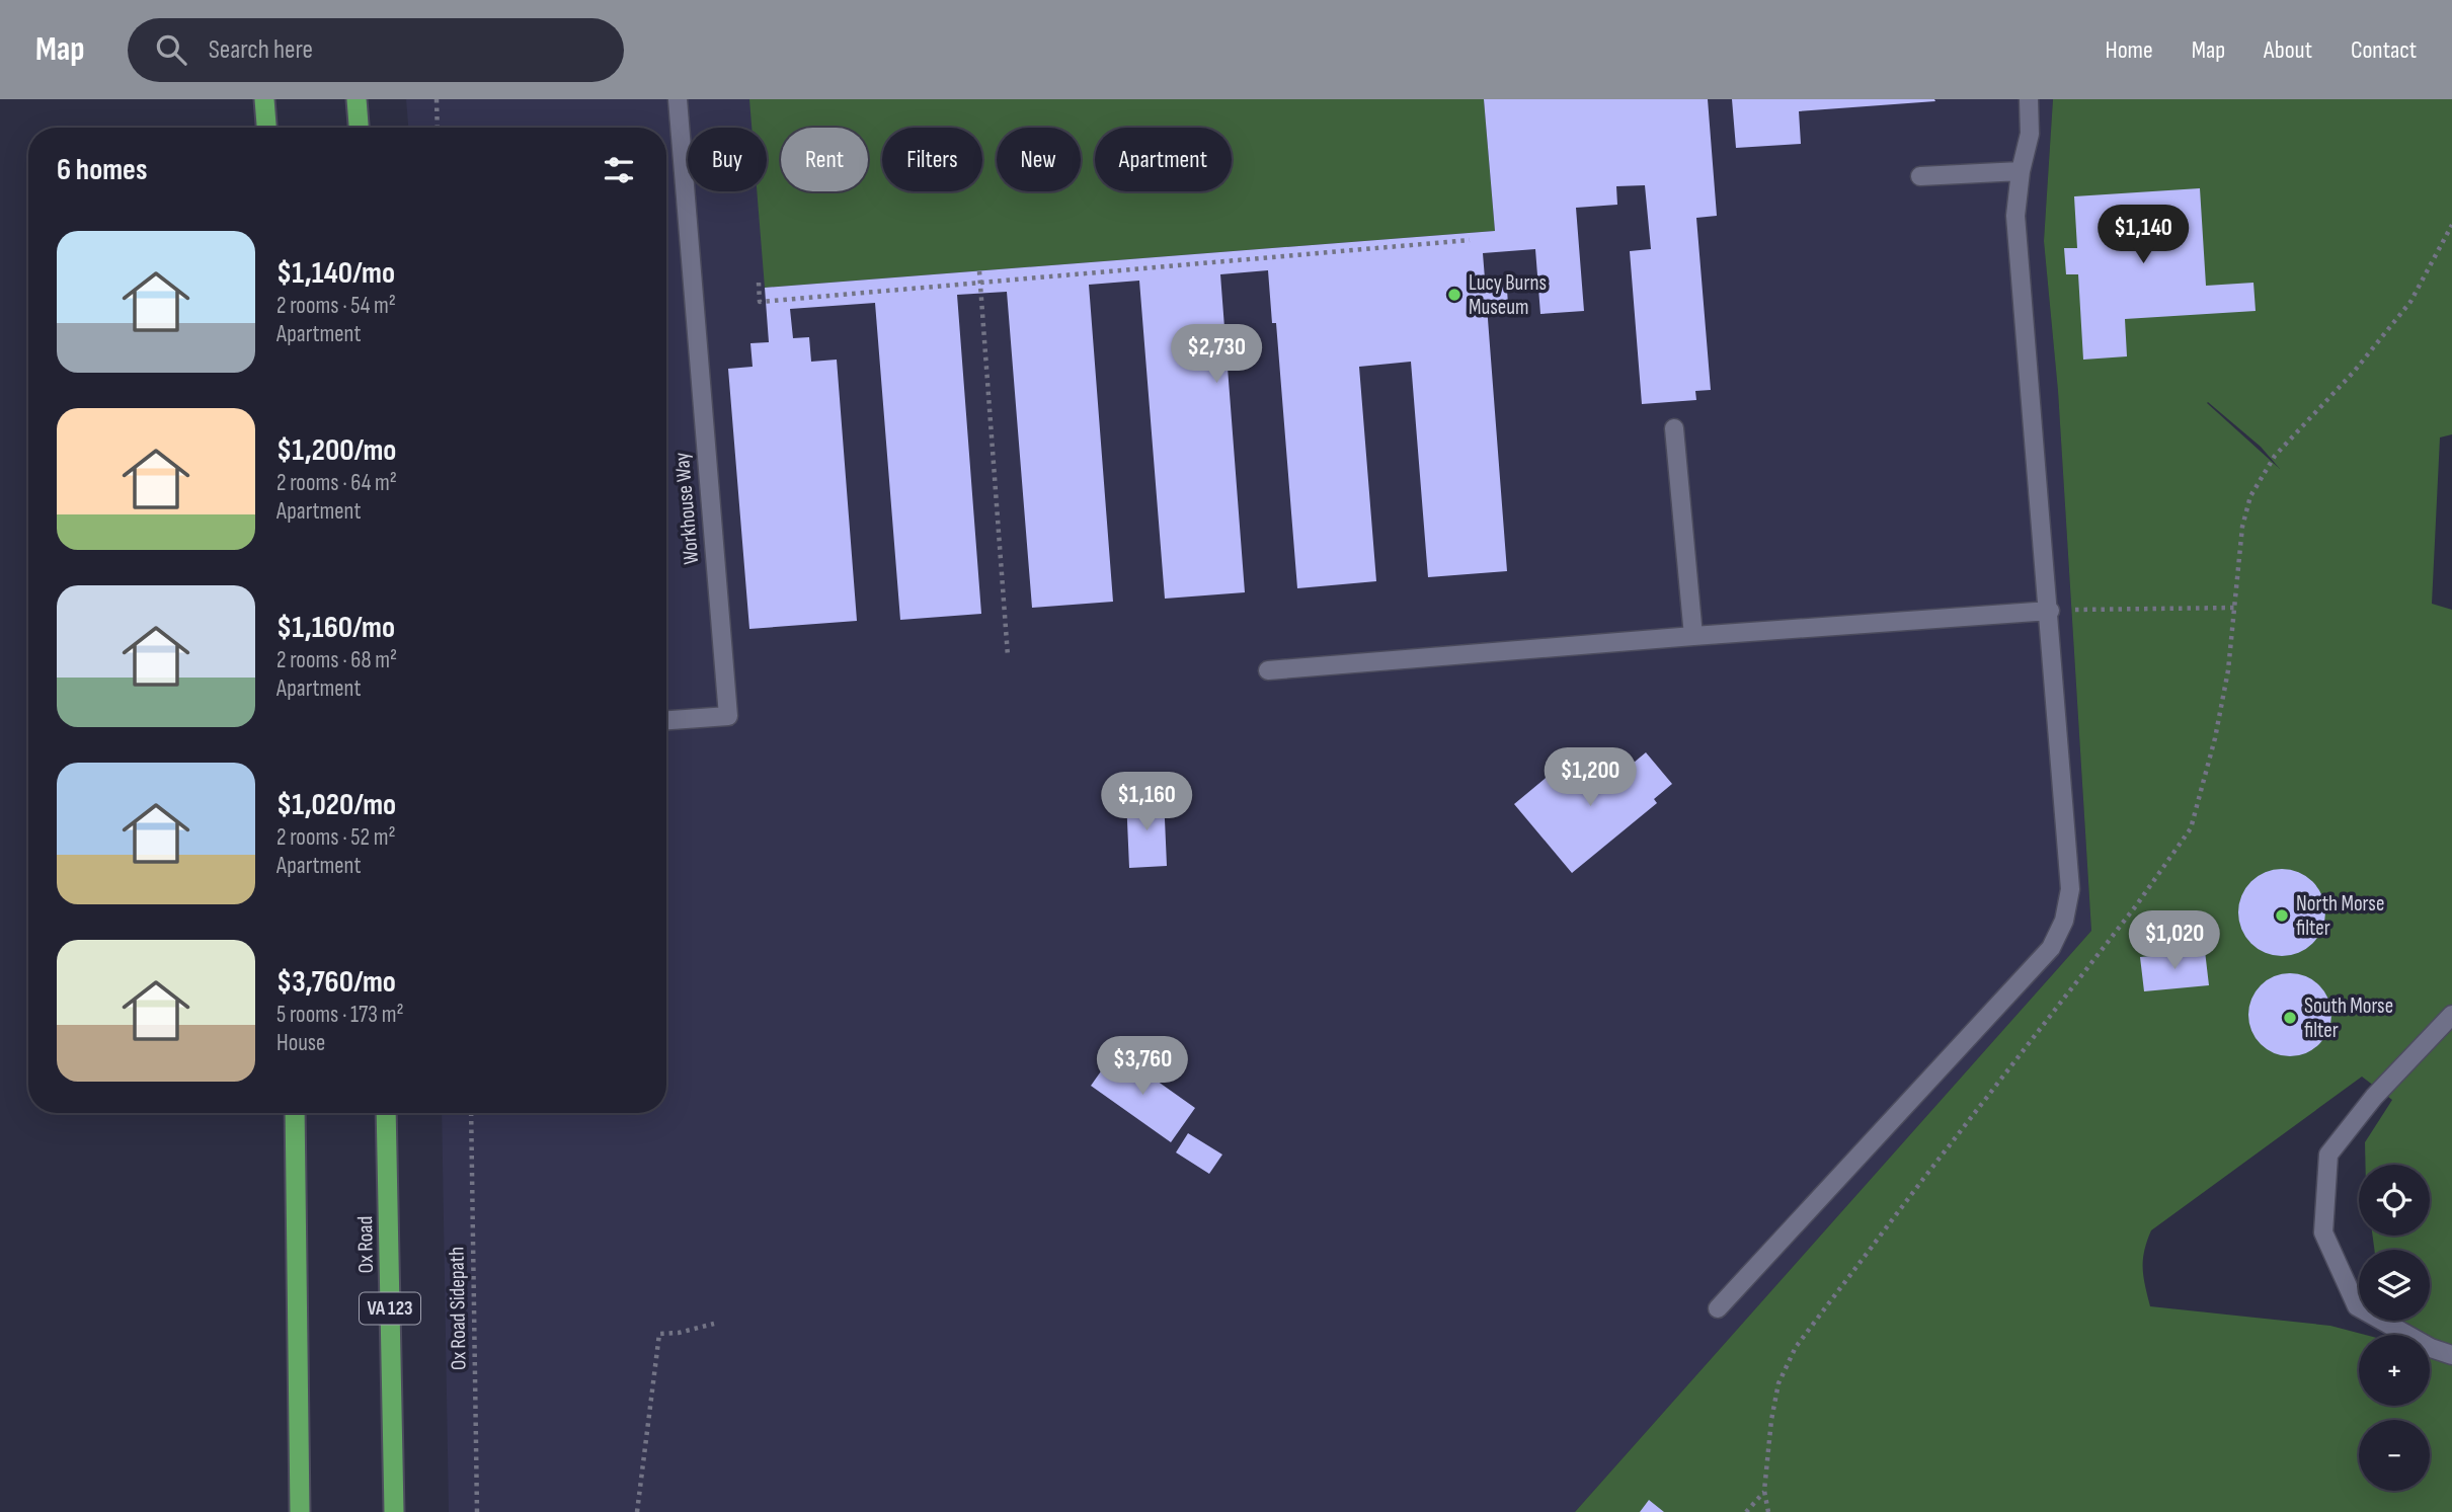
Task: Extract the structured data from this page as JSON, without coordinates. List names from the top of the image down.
{
  "streets": {
    "highway": ["Ox Road", "VA 123"],
    "street": ["Workhouse Way"],
    "path": ["Ox Road Sidepath"]
  },
  "places": ["Lucy Burns Museum", "North Morse filter", "South Morse filter"],
  "page": {
    "header": "Map",
    "search": "Search here",
    "nav": [
      "Home",
      "Map",
      "About",
      "Contact"
    ],
    "chip": [
      "Buy",
      "Rent",
      "Filters",
      "New",
      "Apartment"
    ],
    "heading": "6 homes",
    "price": [
      "$1,140",
      "$2,730",
      "$1,200",
      "$1,160",
      "$1,020",
      "$3,760"
    ],
    "list": [
      {
        "name": "$1,140/mo",
        "note": "2 rooms · 54 m² · Apartment"
      },
      {
        "name": "$1,200/mo",
        "note": "2 rooms · 64 m² · Apartment"
      },
      {
        "name": "$1,160/mo",
        "note": "2 rooms · 68 m² · Apartment"
      },
      {
        "name": "$1,020/mo",
        "note": "2 rooms · 52 m² · Apartment"
      },
      {
        "name": "$3,760/mo",
        "note": "5 rooms · 173 m² · House"
      }
    ],
    "map_buttons": ["+", "−"]
  }
}
